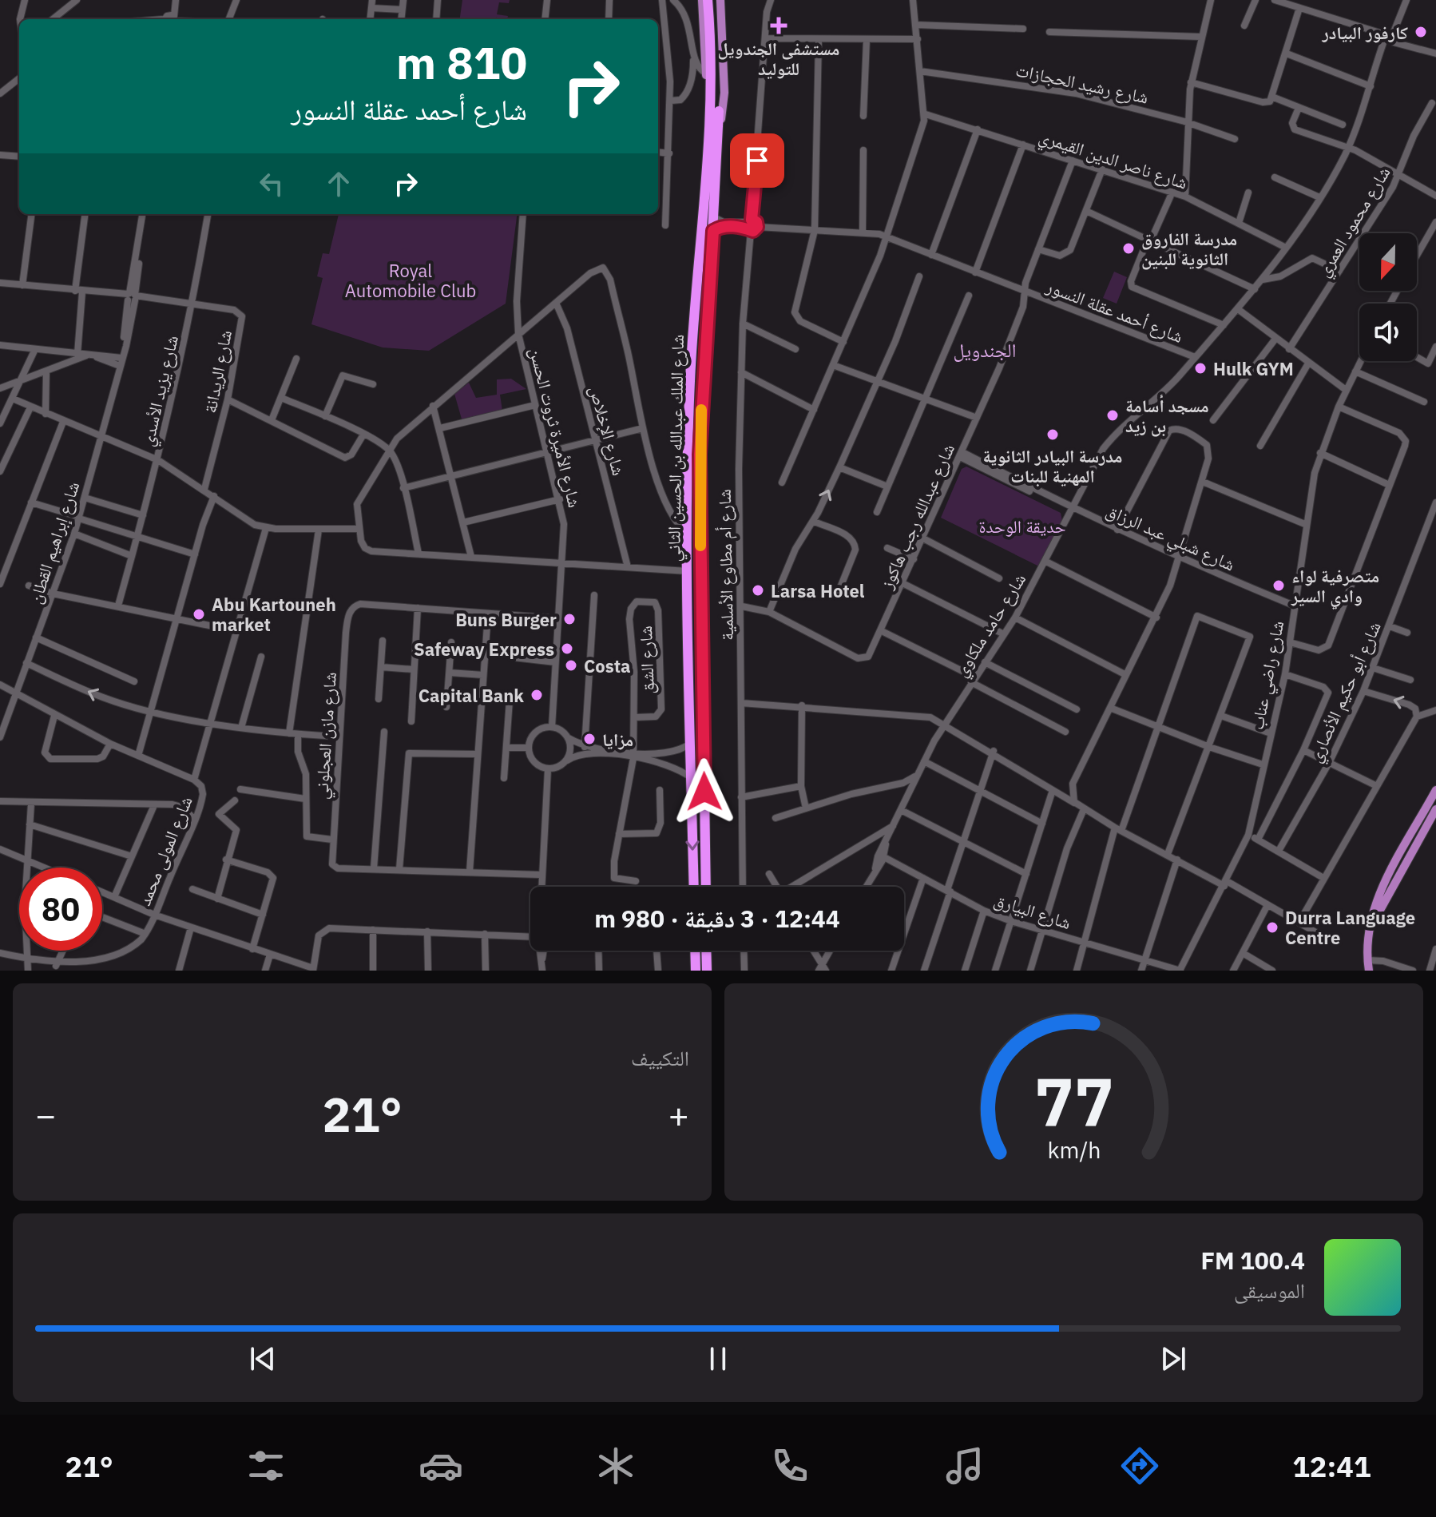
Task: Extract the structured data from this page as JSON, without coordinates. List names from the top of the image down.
{
  "streets": {
    "highway": ["شارع الملك عبدالله بن الحسين الثاني"],
    "street": [
      "شارع رشيد الحجازات",
      "شارع ناصر الدين القيمري",
      "شارع محمود العمري",
      "شارع أحمد عقلة النسور",
      "شارع الريدانة",
      "شارع يزيد الأسدي",
      "شارع الأميرة ثروت الحسن",
      "شارع الإخلاص",
      "شارع عبدالله رجب هاكوز",
      "شارع شبلي عبد الرزاق",
      "شارع إبراهيم القطان",
      "شارع أم مطاوع الأسلمية",
      "شارع حامد ملكاوي",
      "شارع الشق",
      "شارع راضي عناب",
      "شارع أبو حكيم الأنصاري",
      "شارع مازن العجلوني",
      "شارع المولى محمد",
      "شارع البيارق"
    ]
  },
  "crossings": [
    ["شارع ناصر الدين القيمري", "شارع أحمد عقلة النسور"],
    ["شارع ناصر الدين القيمري", "شارع عبدالله رجب هاكوز"],
    ["شارع أحمد عقلة النسور", "شارع الملك عبدالله بن الحسين الثاني"],
    ["شارع أحمد عقلة النسور", "شارع عبدالله رجب هاكوز"],
    ["شارع أحمد عقلة النسور", "شارع أم مطاوع الأسلمية"],
    ["شارع أحمد عقلة النسور", "شارع حامد ملكاوي"],
    ["شارع الريدانة", "شارع يزيد الأسدي"],
    ["شارع الريدانة", "شارع إبراهيم القطان"],
    ["شارع الأميرة ثروت الحسن", "شارع مازن العجلوني"],
    ["شارع عبدالله رجب هاكوز", "شارع شبلي عبد الرزاق"],
    ["شارع عبدالله رجب هاكوز", "شارع أم مطاوع الأسلمية"],
    ["شارع شبلي عبد الرزاق", "شارع حامد ملكاوي"],
    ["شارع شبلي عبد الرزاق", "شارع راضي عناب"],
    ["شارع إبراهيم القطان", "شارع المولى محمد"],
    ["شارع راضي عناب", "شارع البيارق"]
  ],
  "districts": ["الجندويل"],
  "parks": ["Royal Automobile Club", "حديقة الوحدة"],
  "places": {
    "health": ["مستشفى الجندويل للتوليد"],
    "other": [
      "كارفور البيادر",
      "مدرسة الفاروق الثانوية للبنين",
      "Hulk GYM",
      "مسجد أسامة بن زيد",
      "مدرسة البيادر الثانوية المهنية للبنات",
      "متصرفية لواء وادي السير",
      "Larsa Hotel",
      "Abu Kartouneh market",
      "Buns Burger",
      "Safeway Express",
      "Costa",
      "Capital Bank",
      "مزايا",
      "Durra Language Centre"
    ]
  },
  "north": "bottom",
  "page": {
    "turn": ["810 m", "شارع أحمد عقلة النسور"],
    "limit": "80",
    "trip": "12:44 · 3 دقيقة · 980 m",
    "tile": "التكييف",
    "heat": ["−", "21°", "+"],
    "song": ["100.4 FM", "الموسيقى"],
    "tabs": ["12:41", "21°"],
    "gauge": ["77", "km/h"]
  }
}
